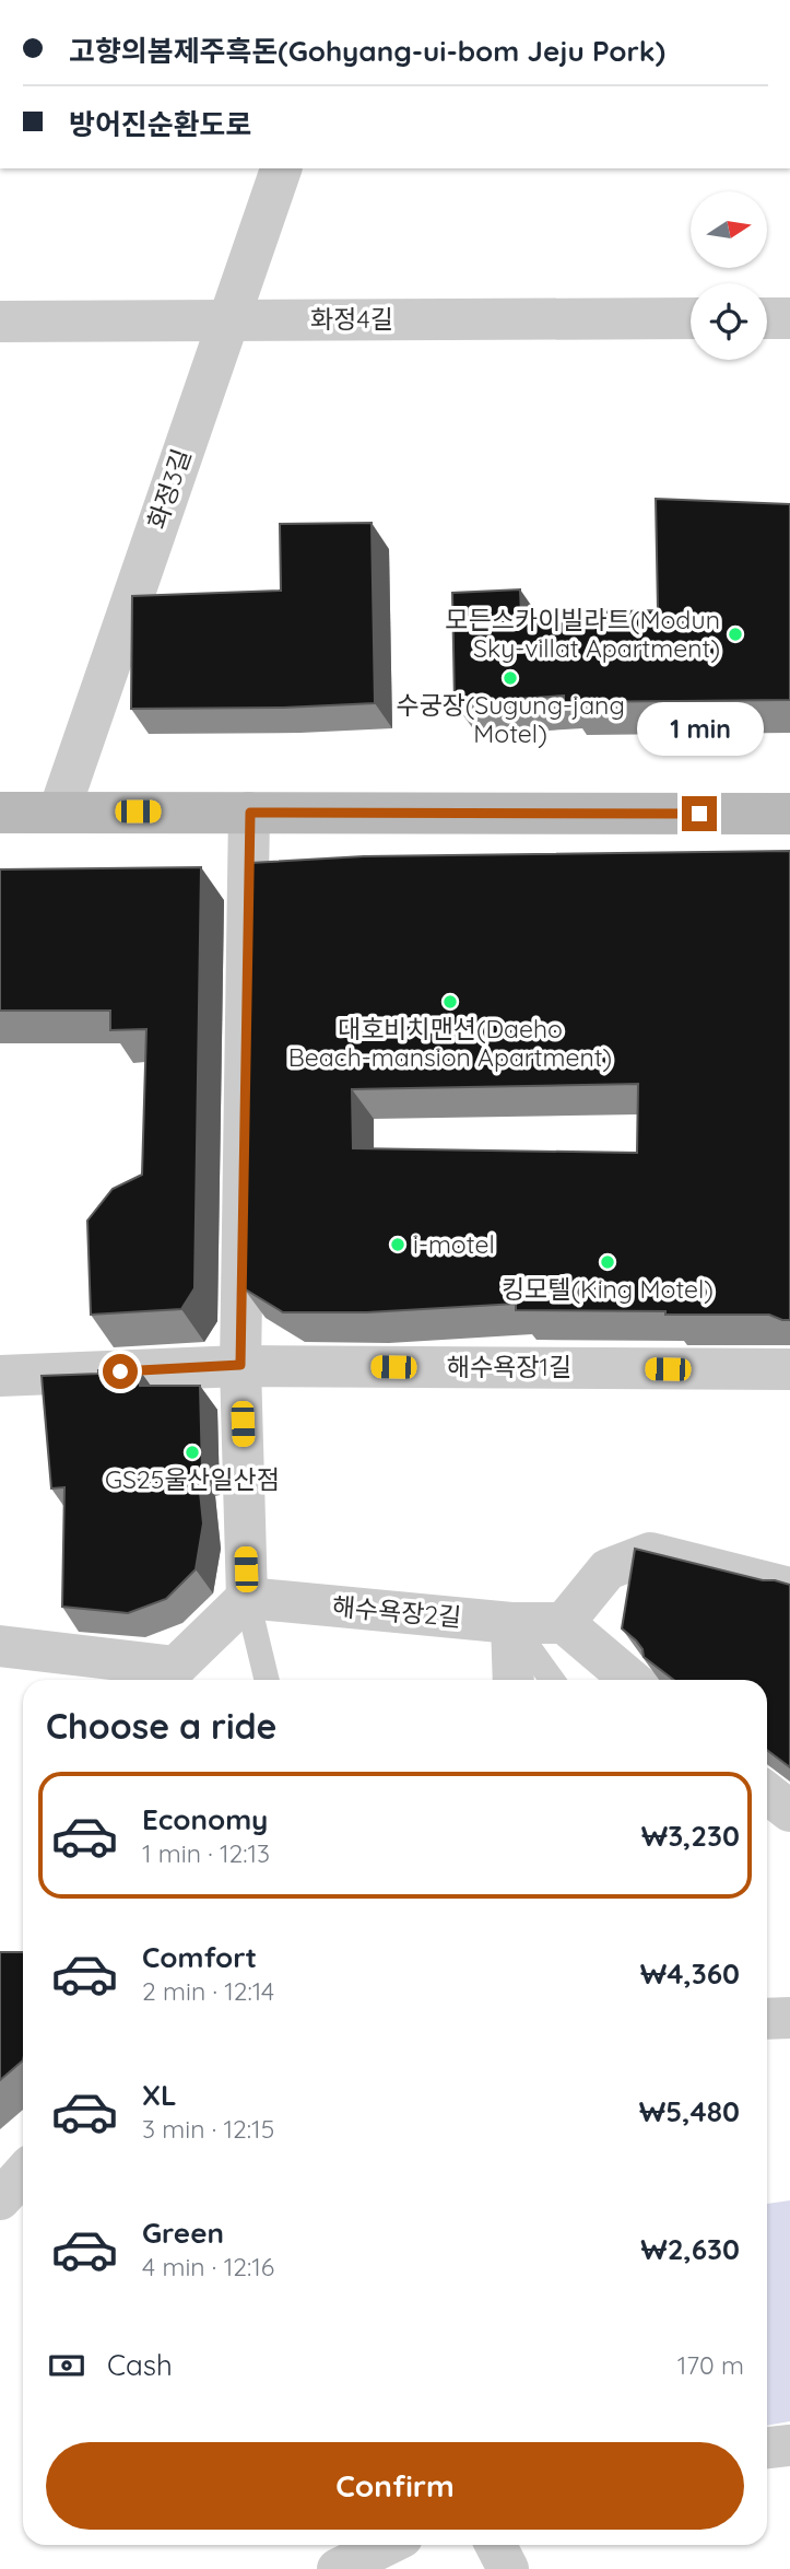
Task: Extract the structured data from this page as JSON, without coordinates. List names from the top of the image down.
{
  "streets": {
    "street": [
      "화정4길",
      "화정3길",
      "해수욕장1길",
      "해수욕장2길"
    ]
  },
  "crossings": [
    ["화정4길", "화정3길"]
  ],
  "places": [
    "모든스카이빌라트(Modun Sky-villat Apartment)",
    "수궁장(Sugung-jang Motel)",
    "대호비치맨션(Daeho Beach-mansion Apartment)",
    "i-motel",
    "킹모텔(King Motel)",
    "GS25울산일산점"
  ],
  "north": "right",
  "page": {
    "banner": ["고향의봄제주흑돈(Gohyang-ui-bom Jeju Pork)", "방어진순환도로"],
    "bubble": "1 min",
    "heading": "Choose a ride",
    "list": [
      {
        "name": "Economy",
        "note": "1 min · 12:13",
        "value": "₩3,230"
      },
      {
        "name": "Comfort",
        "note": "2 min · 12:14",
        "value": "₩4,360"
      },
      {
        "name": "XL",
        "note": "3 min · 12:15",
        "value": "₩5,480"
      },
      {
        "name": "Green",
        "note": "4 min · 12:16",
        "value": "₩2,630"
      }
    ],
    "pay": ["Cash", "170 m"],
    "buttons": "Confirm"
  }
}
